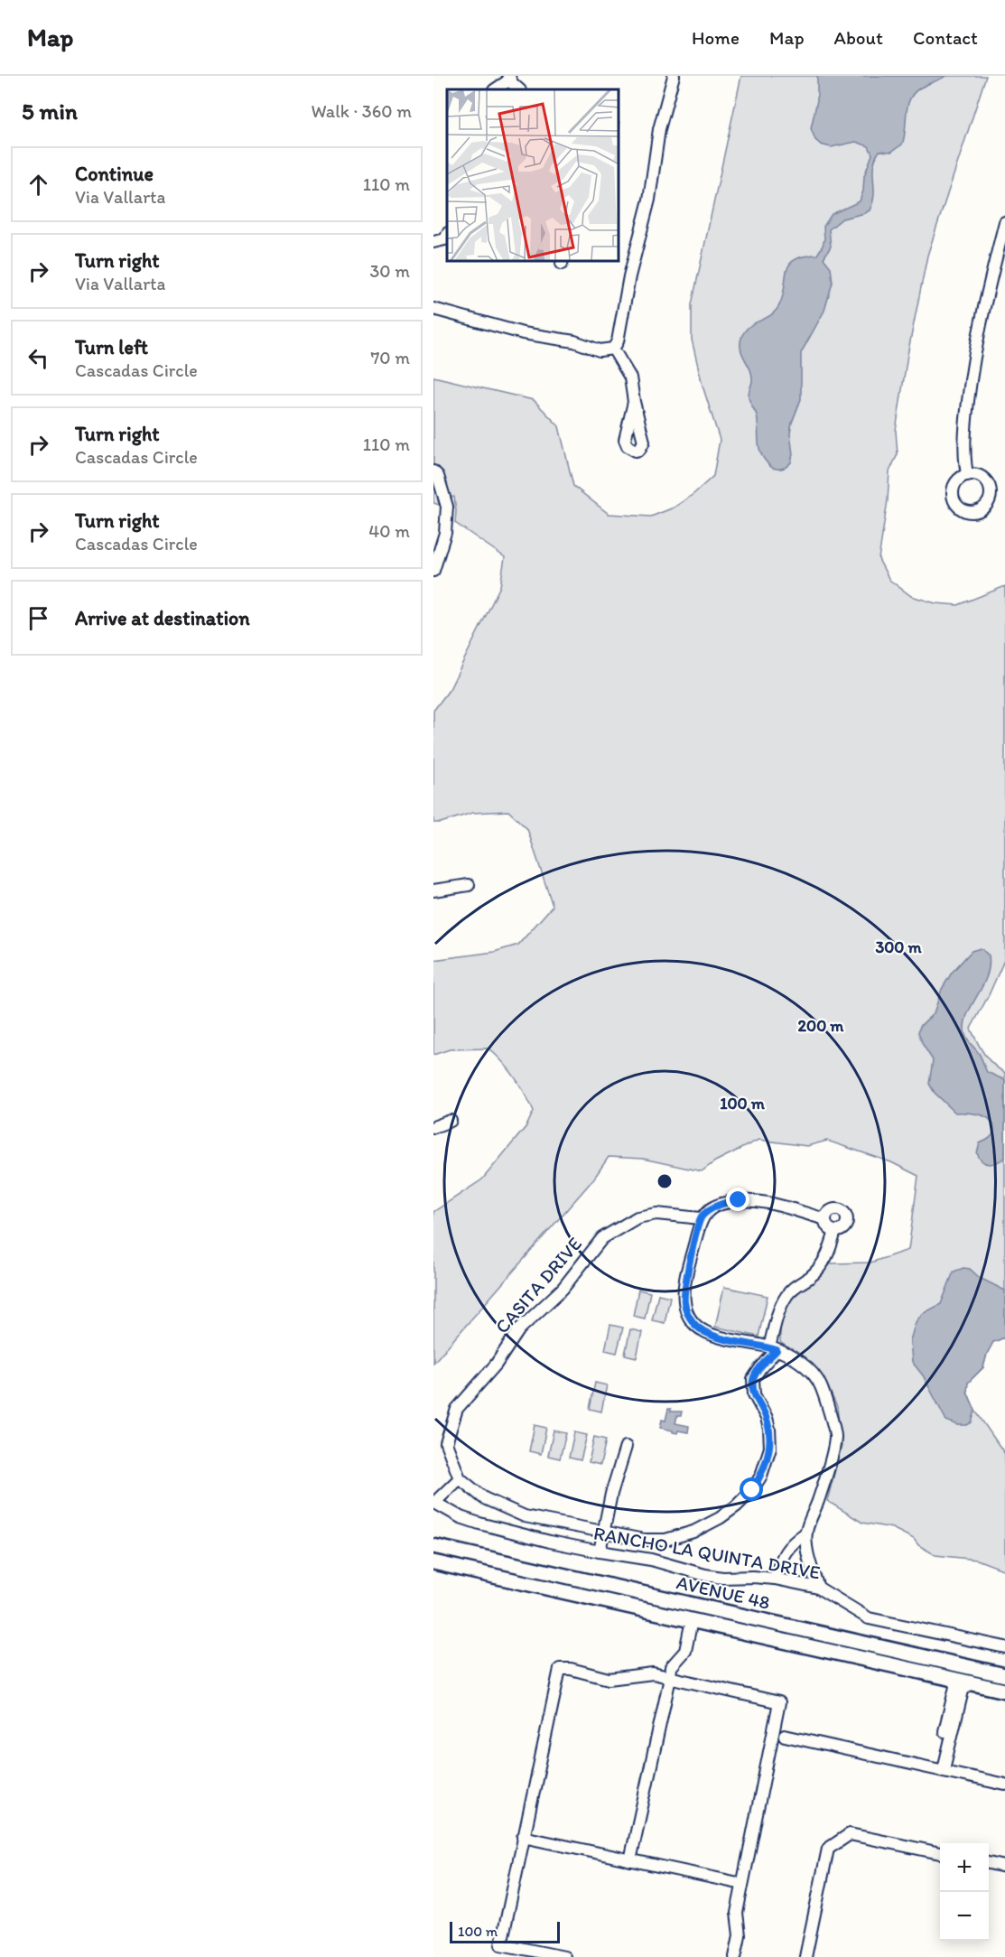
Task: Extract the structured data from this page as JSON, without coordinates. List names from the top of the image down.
{
  "streets": {
    "main road": ["AVENUE 48"],
    "street": ["CASITA DRIVE", "RANCHO LA QUINTA DRIVE"]
  },
  "scale_bar": "100 m",
  "page": {
    "header": "Map",
    "nav": [
      "Home",
      "Map",
      "About",
      "Contact"
    ],
    "heading": ["5 min", "Walk · 360 m"],
    "list": [
      ["Continue", "Via Vallarta", "110 m"],
      ["Turn right", "Via Vallarta", "30 m"],
      ["Turn left", "Cascadas Circle", "70 m"],
      ["Turn right", "Cascadas Circle", "110 m"],
      ["Turn right", "Cascadas Circle", "40 m"],
      "Arrive at destination"
    ],
    "map_buttons": ["+", "−"],
    "scale": "100 m"
  },
  "rings": ["300 m", "200 m", "100 m"]
}
